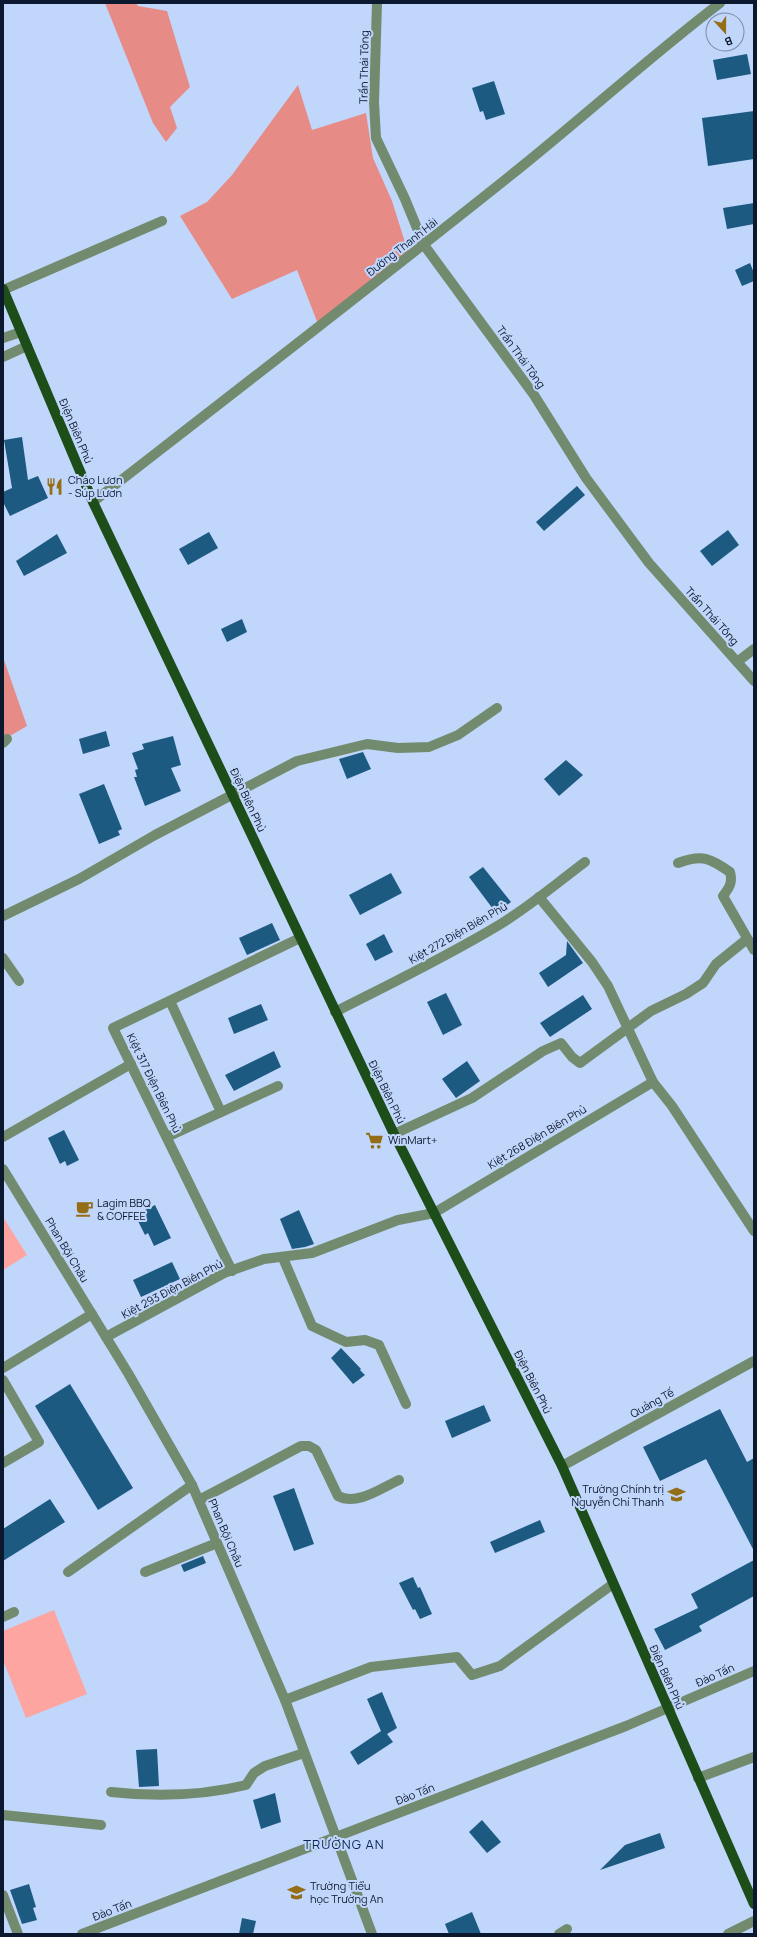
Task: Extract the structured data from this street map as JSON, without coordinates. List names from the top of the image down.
{
  "streets": {
    "main road": ["Điện Biên Phủ"],
    "street": [
      "Trần Thái Tông",
      "Đường Thanh Hải",
      "Kiệt 272 Điện Biên Phủ",
      "Kiệt 317 Điện Biên Phủ",
      "Kiệt 268 Điện Biên Phủ",
      "Phan Bội Châu",
      "Kiệt 293 Điện Biên Phủ",
      "Quảng Tế",
      "Đào Tấn"
    ]
  },
  "crossings": [
    ["Trần Thái Tông", "Đường Thanh Hải"],
    ["Đường Thanh Hải", "Điện Biên Phủ"],
    ["Điện Biên Phủ", "Kiệt 272 Điện Biên Phủ"],
    ["Điện Biên Phủ", "Kiệt 317 Điện Biên Phủ"],
    ["Điện Biên Phủ", "Kiệt 268 Điện Biên Phủ"],
    ["Điện Biên Phủ", "Kiệt 293 Điện Biên Phủ"],
    ["Điện Biên Phủ", "Quảng Tế"],
    ["Điện Biên Phủ", "Đào Tấn"],
    ["Kiệt 317 Điện Biên Phủ", "Kiệt 293 Điện Biên Phủ"],
    ["Kiệt 268 Điện Biên Phủ", "Kiệt 293 Điện Biên Phủ"],
    ["Phan Bội Châu", "Kiệt 293 Điện Biên Phủ"],
    ["Phan Bội Châu", "Đào Tấn"]
  ],
  "districts": ["TRƯỜNG AN"],
  "places": {
    "restaurant": ["Cháo Lươn - Súp Lươn"],
    "supermarket": ["WinMart+"],
    "cafe": ["Lagim BBQ & COFFEE"],
    "school or university": ["Trường Chính trị Nguyễn Chí Thanh", "Trường Tiểu học Trường An"]
  },
  "north": "bottom"
}
